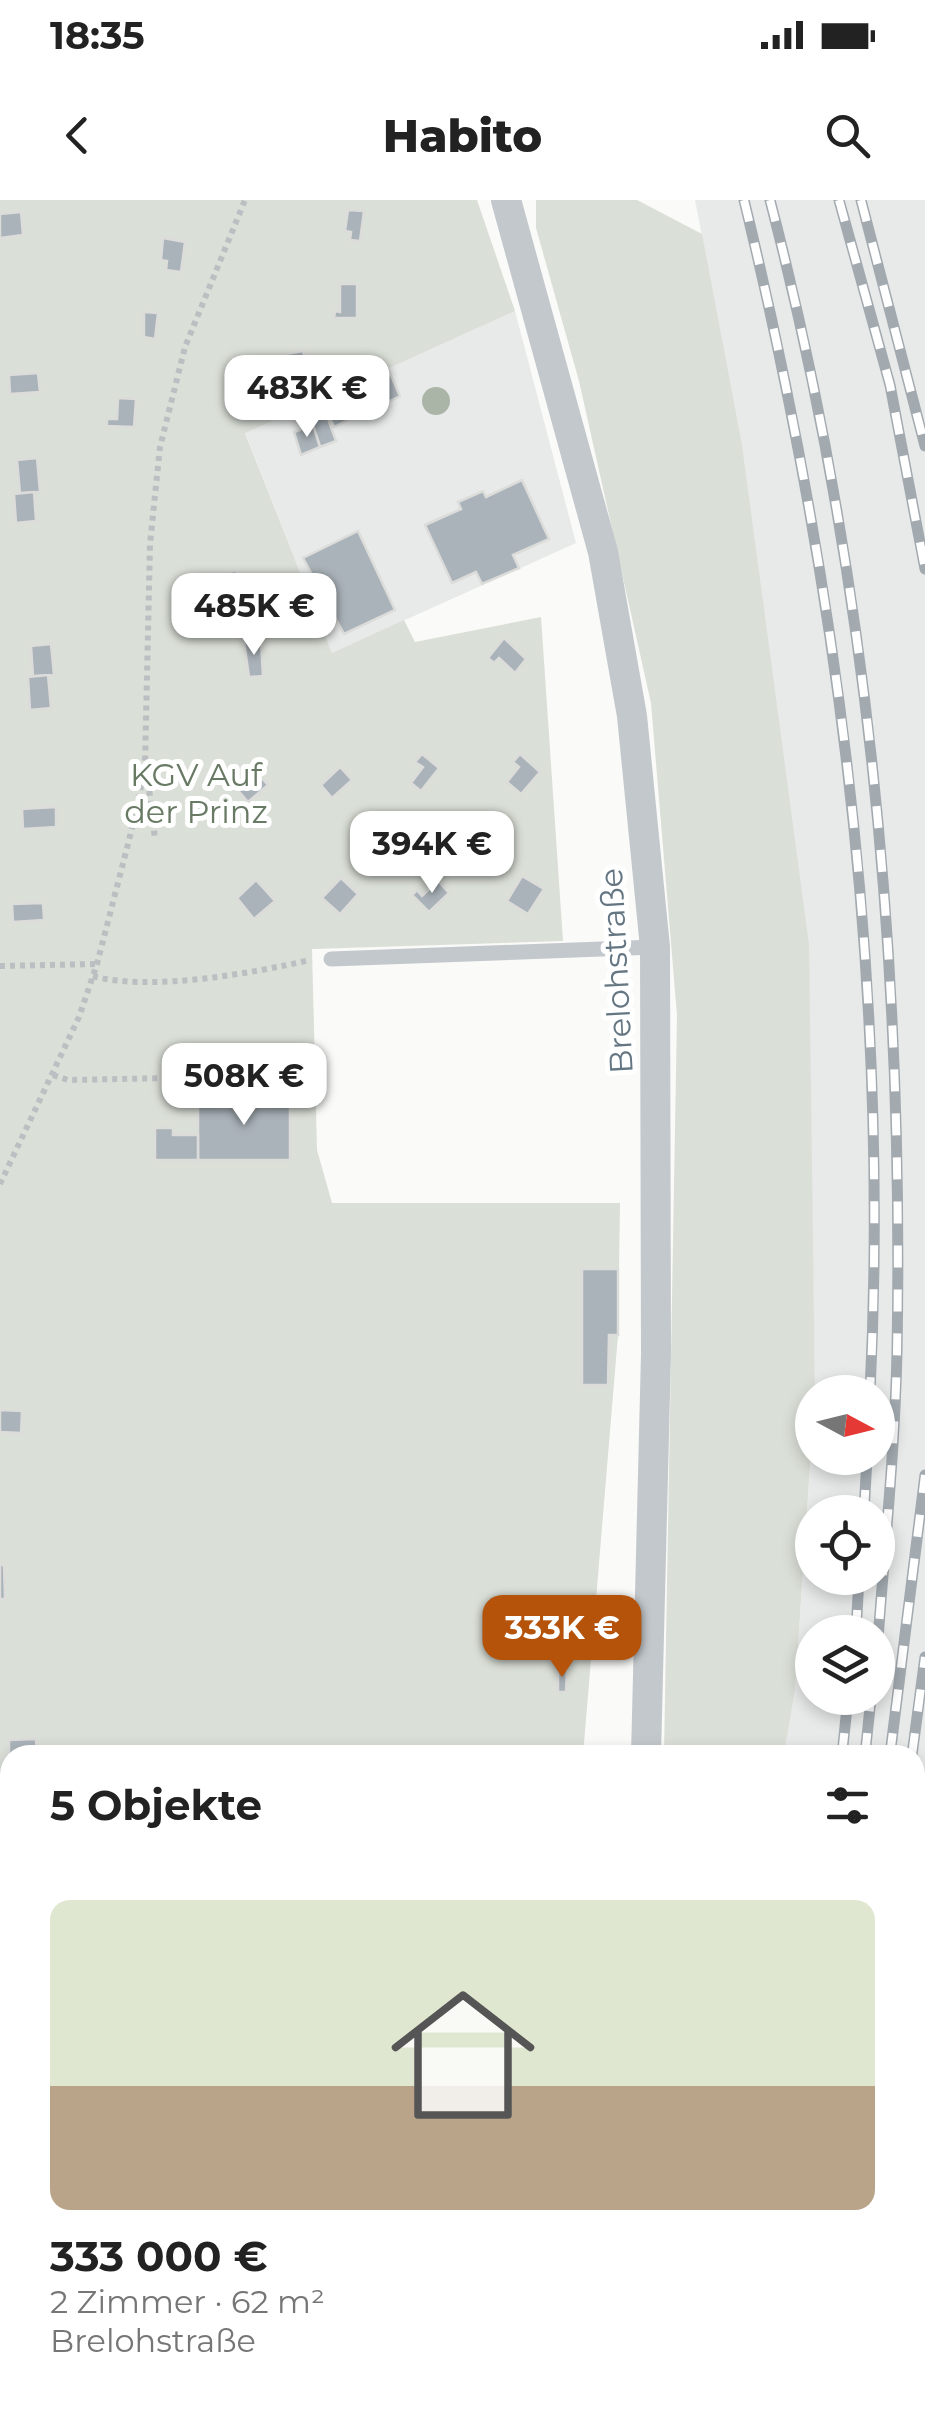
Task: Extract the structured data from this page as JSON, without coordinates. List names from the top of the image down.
{
  "streets": {
    "street": ["Brelohstraße"]
  },
  "parks": ["KGV Auf der Prinz"],
  "north": "right",
  "page": {
    "status": "18:35",
    "header": "Habito",
    "price": [
      "483K €",
      "485K €",
      "394K €",
      "508K €",
      "333K €"
    ],
    "heading": "5 Objekte",
    "list": [
      {
        "name": "333 000 €",
        "note": "2 Zimmer · 62 m² · Brelohstraße"
      }
    ]
  }
}
